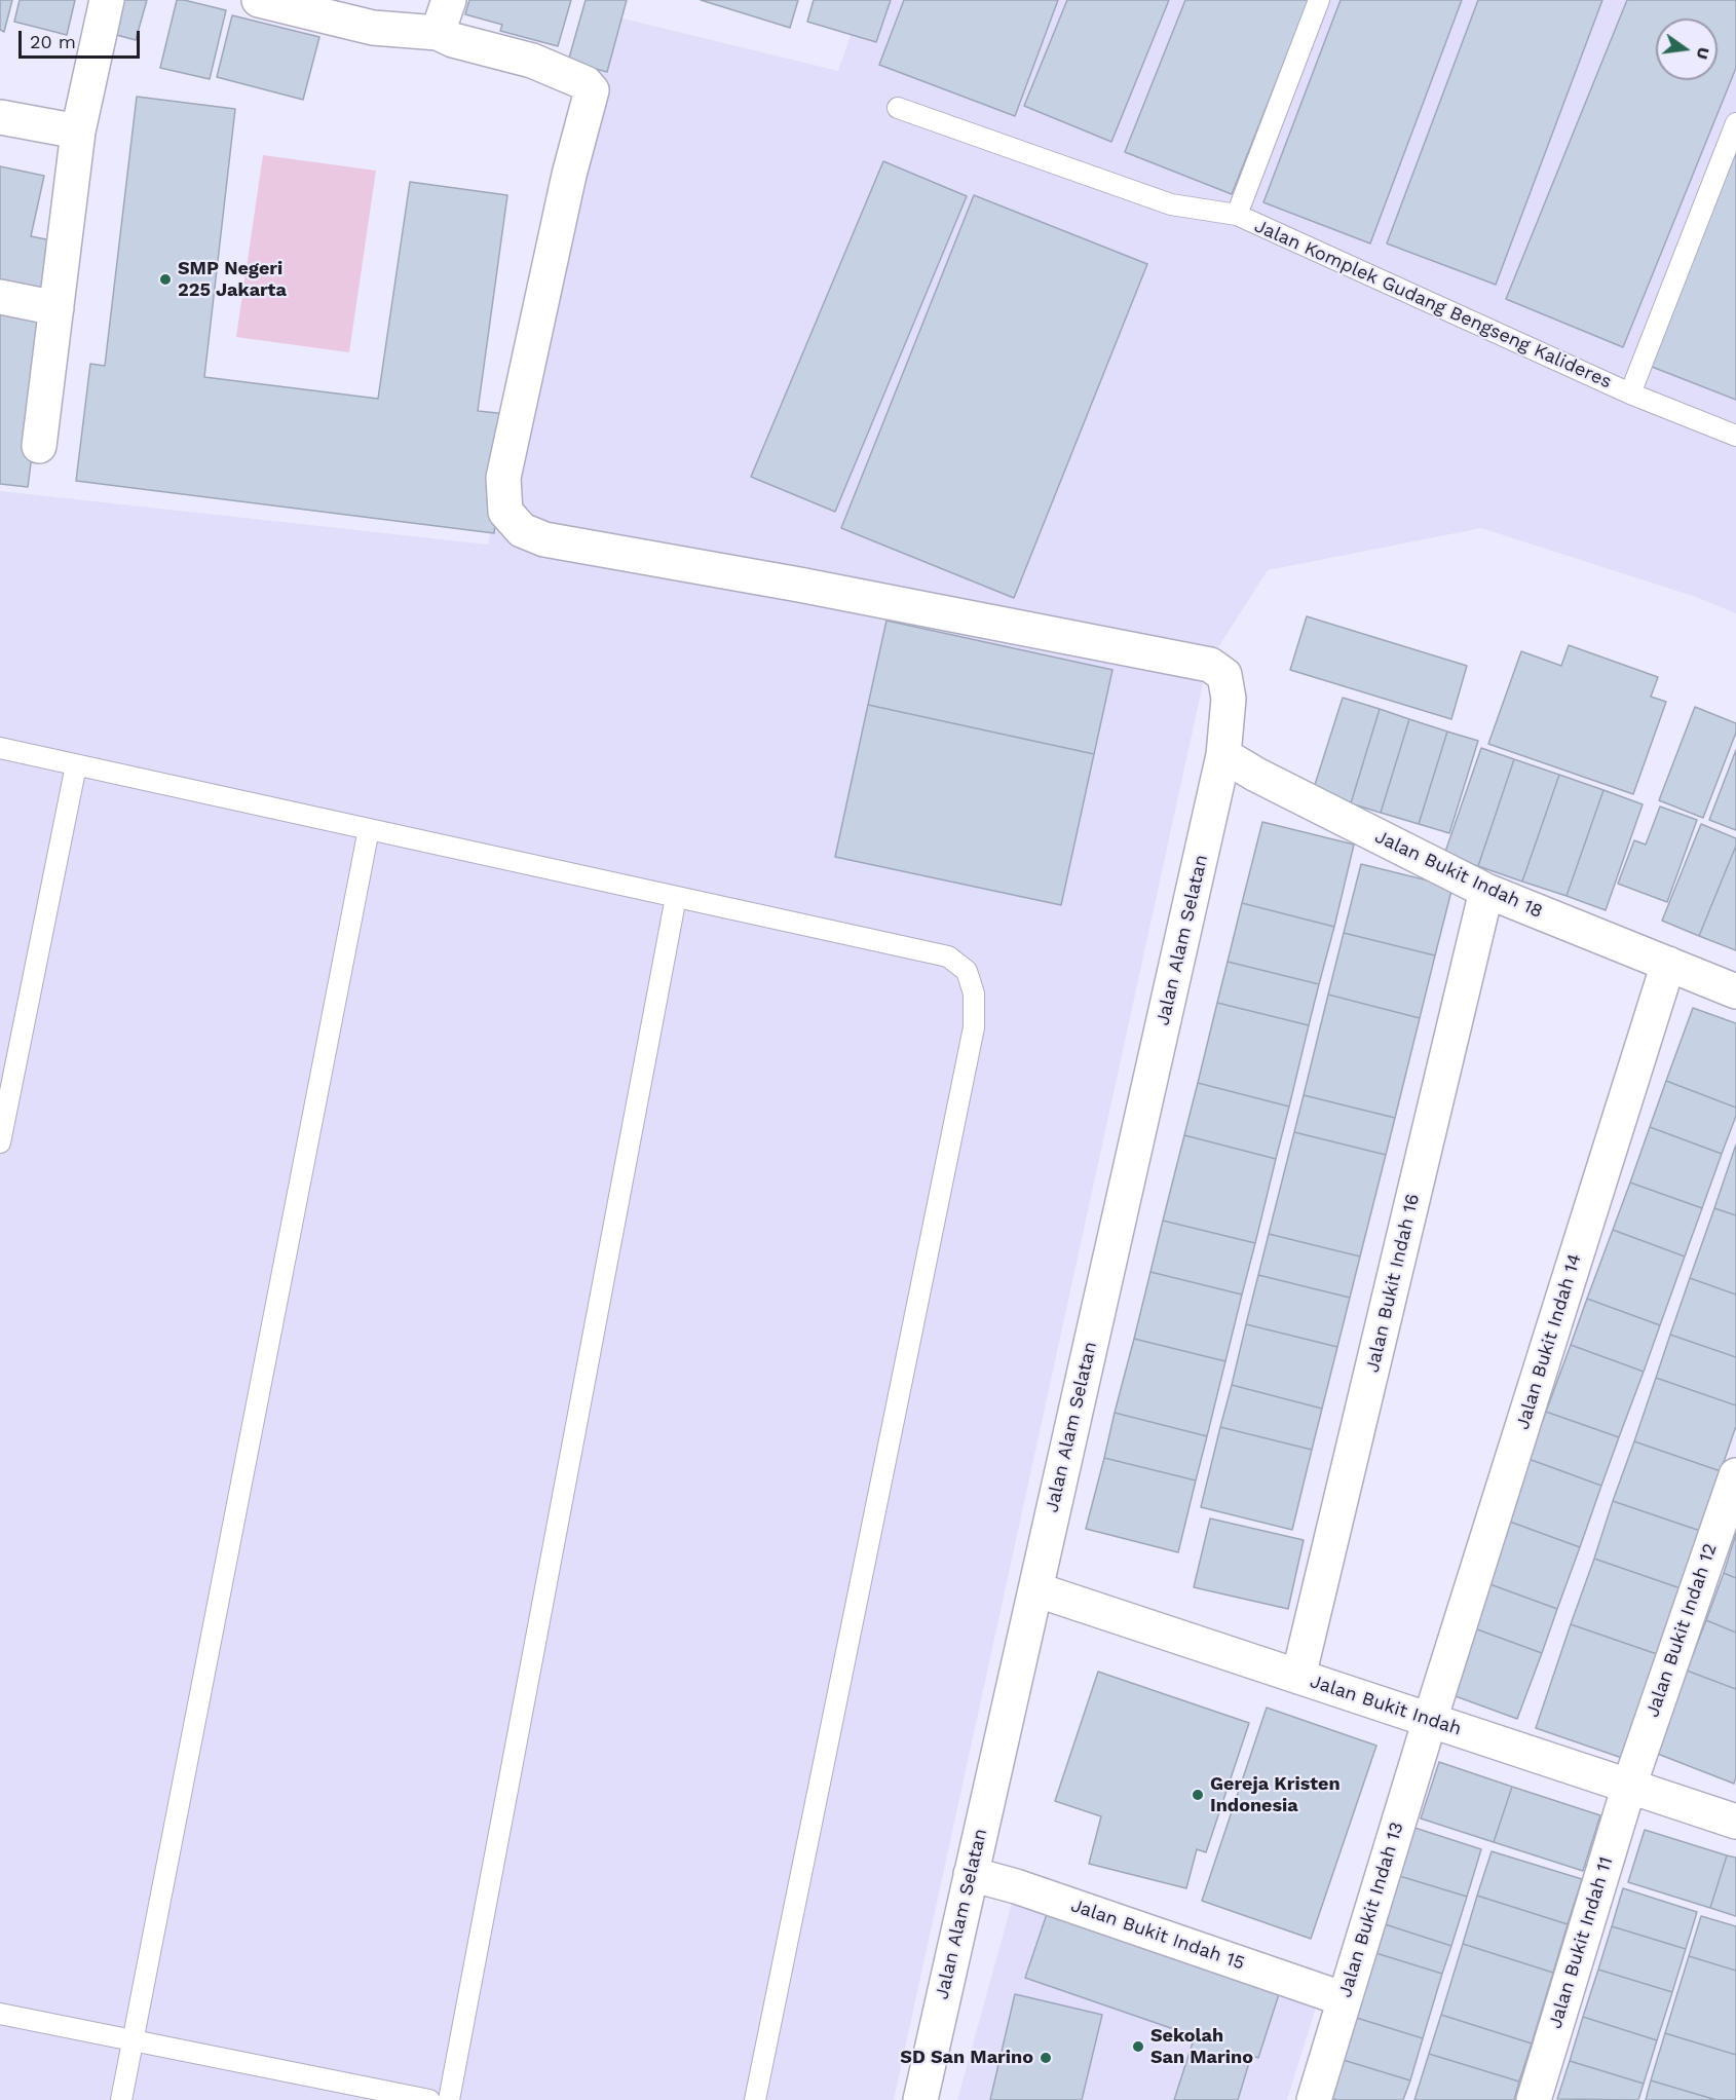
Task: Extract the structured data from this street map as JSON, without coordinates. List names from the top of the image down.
{
  "streets": {
    "street": [
      "Jalan Bukit Indah 18",
      "Jalan Alam Selatan",
      "Jalan Bukit Indah 16",
      "Jalan Bukit Indah 14",
      "Jalan Bukit Indah 12",
      "Jalan Bukit Indah",
      "Jalan Bukit Indah 13",
      "Jalan Bukit Indah 15",
      "Jalan Bukit Indah 11"
    ],
    "lane": ["Jalan Komplek Gudang Bengseng Kalideres"]
  },
  "crossings": [
    ["Jalan Bukit Indah 18", "Jalan Alam Selatan"],
    ["Jalan Bukit Indah 18", "Jalan Bukit Indah 16"],
    ["Jalan Bukit Indah 18", "Jalan Bukit Indah 14"],
    ["Jalan Alam Selatan", "Jalan Bukit Indah"],
    ["Jalan Alam Selatan", "Jalan Bukit Indah 15"],
    ["Jalan Bukit Indah 16", "Jalan Bukit Indah"],
    ["Jalan Bukit Indah 14", "Jalan Bukit Indah"],
    ["Jalan Bukit Indah 14", "Jalan Bukit Indah 13"],
    ["Jalan Bukit Indah 12", "Jalan Bukit Indah"],
    ["Jalan Bukit Indah 12", "Jalan Bukit Indah 11"],
    ["Jalan Bukit Indah", "Jalan Bukit Indah 13"],
    ["Jalan Bukit Indah", "Jalan Bukit Indah 11"],
    ["Jalan Bukit Indah 13", "Jalan Bukit Indah 15"]
  ],
  "places": [
    "SMP Negeri 225 Jakarta",
    "Gereja Kristen Indonesia",
    "Sekolah San Marino",
    "SD San Marino"
  ],
  "scale_bar": "20 m",
  "north": "right"
}
